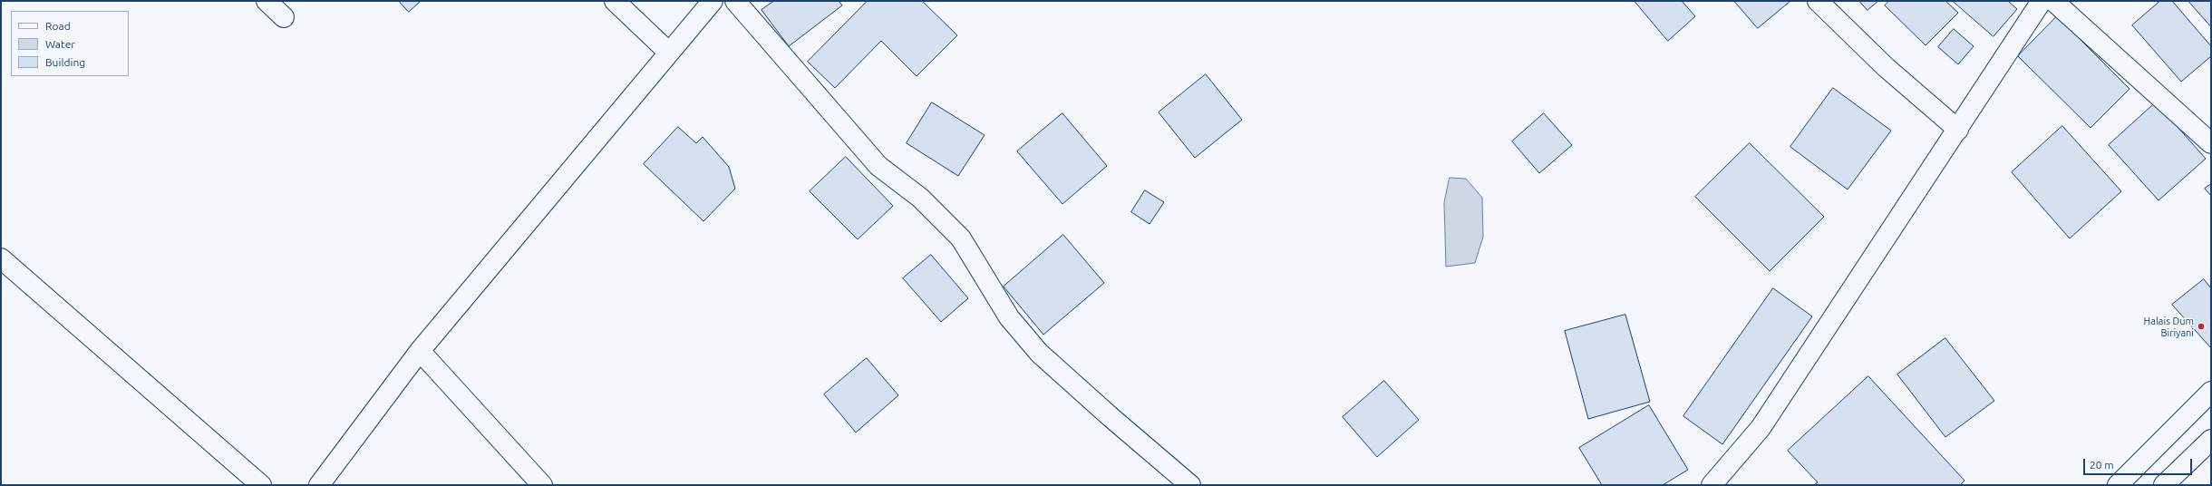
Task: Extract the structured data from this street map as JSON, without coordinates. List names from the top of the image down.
{
  "places": ["Halais Dum Biriyani"],
  "legend": ["Road", "Water", "Building"],
  "scale_bar": "20 m"
}
